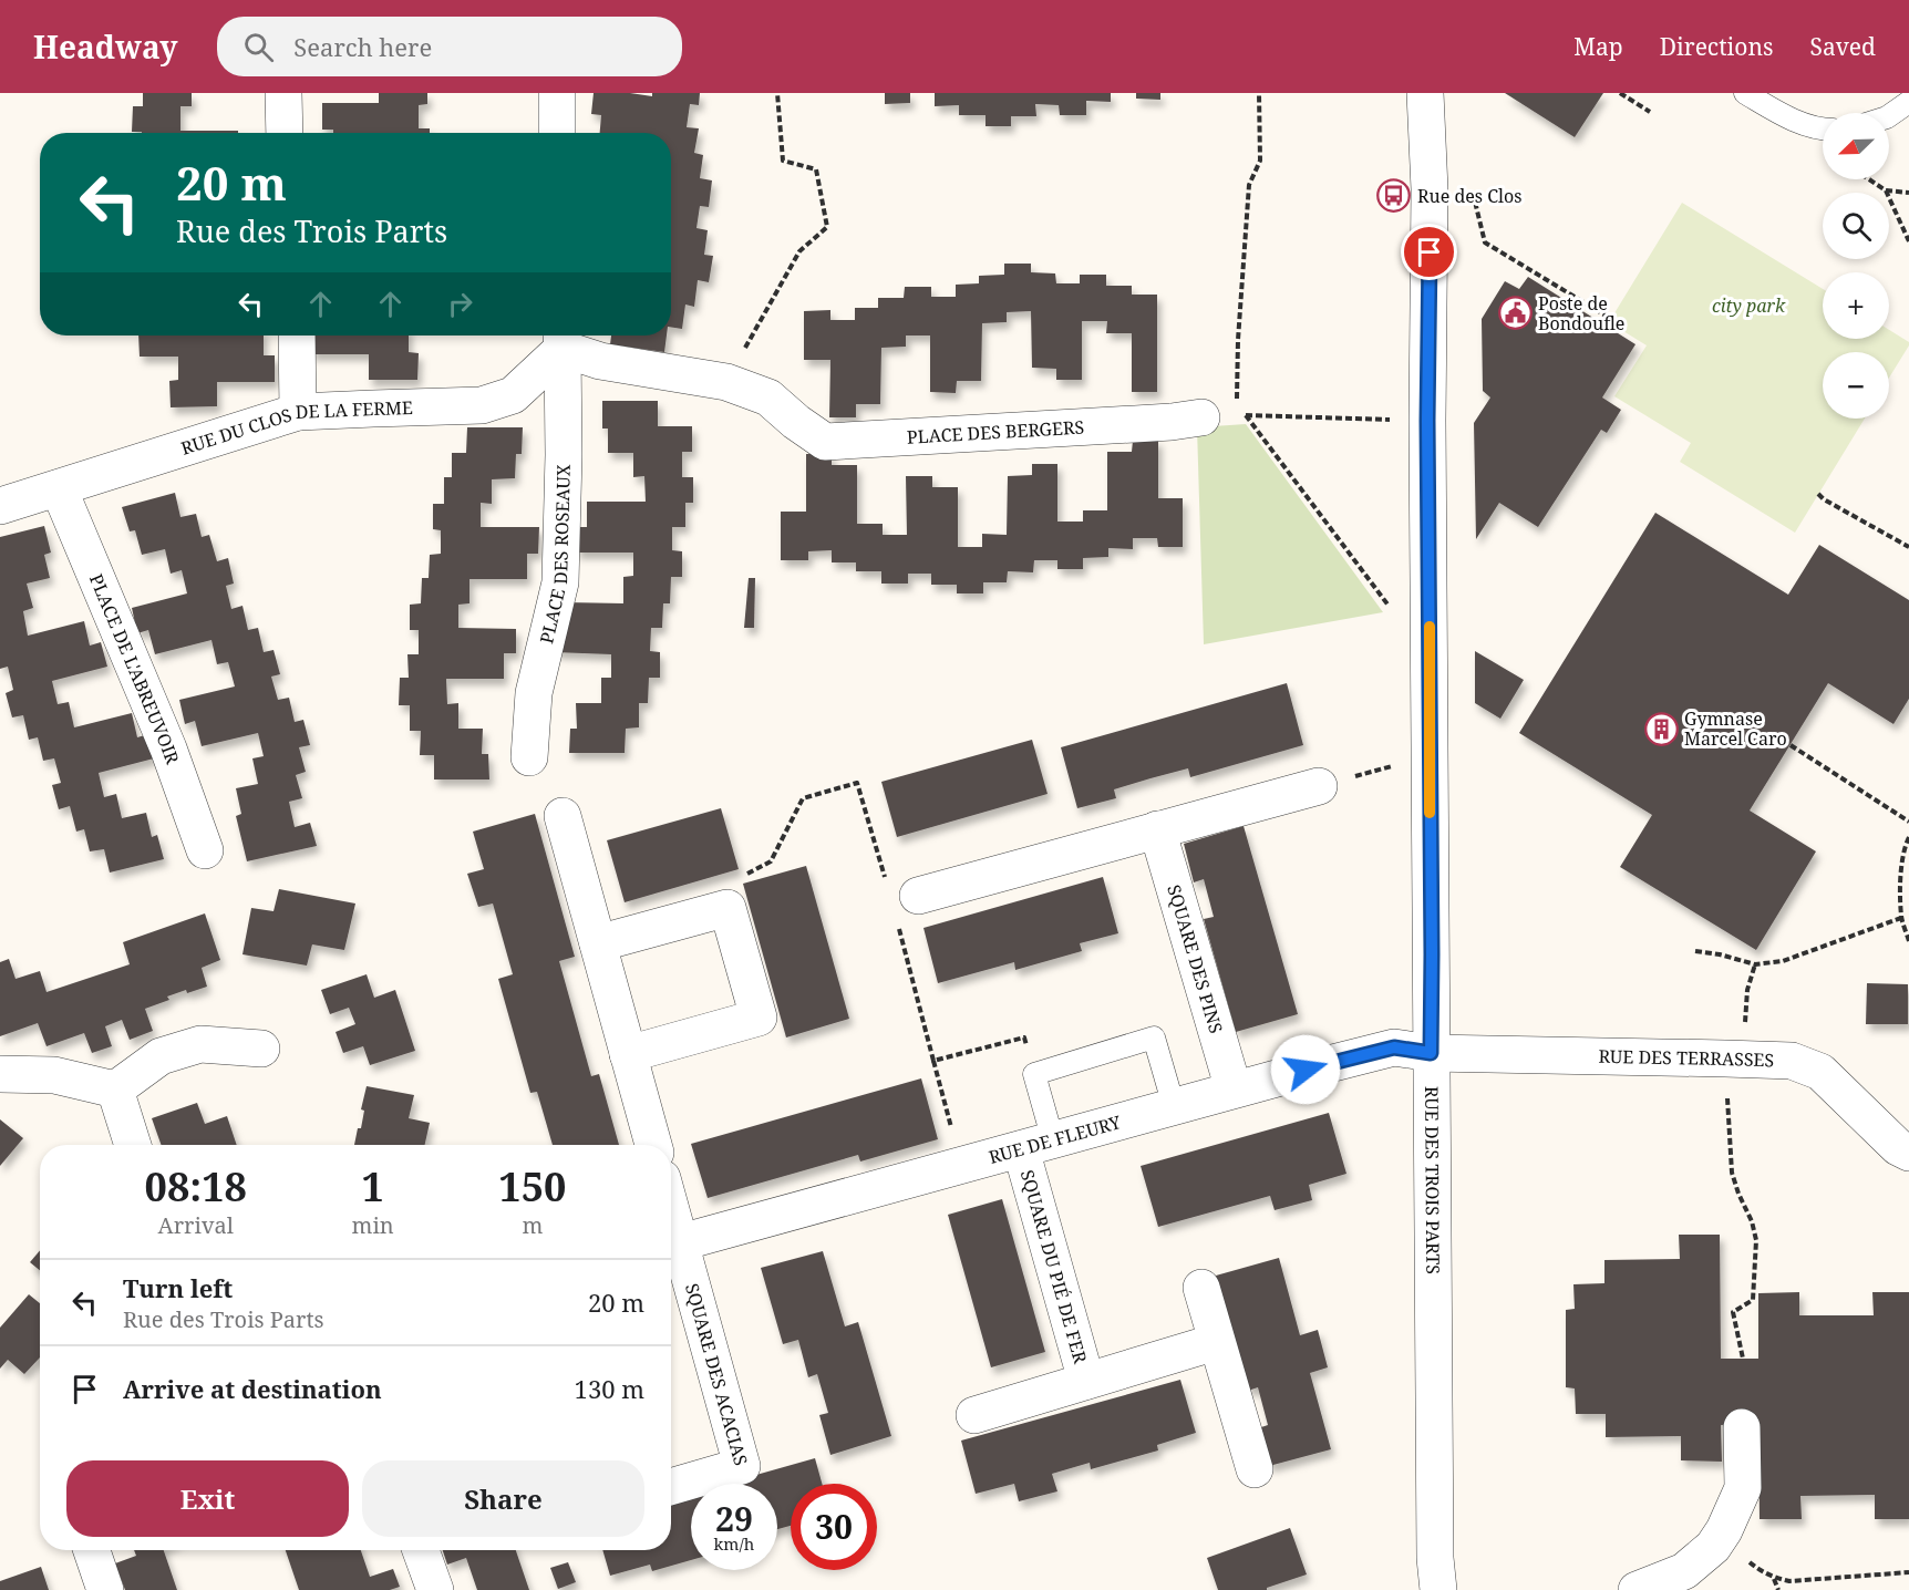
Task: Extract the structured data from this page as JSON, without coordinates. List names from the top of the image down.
{
  "streets": {
    "street": [
      "RUE DU CLOS DE LA FERME",
      "PLACE DES BERGERS",
      "PLACE DES ROSEAUX",
      "PLACE DE L'ABREUVOIR",
      "SQUARE DES PINS",
      "RUE DES TERRASSES",
      "RUE DE FLEURY",
      "RUE DES TROIS PARTS",
      "SQUARE DU PIÉ DE FER",
      "SQUARE DES ACACIAS"
    ]
  },
  "crossings": [
    ["RUE DU CLOS DE LA FERME", "PLACE DES BERGERS"],
    ["RUE DU CLOS DE LA FERME", "PLACE DES ROSEAUX"],
    ["RUE DU CLOS DE LA FERME", "PLACE DE L'ABREUVOIR"],
    ["PLACE DES BERGERS", "PLACE DES ROSEAUX"],
    ["SQUARE DES PINS", "RUE DE FLEURY"],
    ["RUE DES TERRASSES", "RUE DE FLEURY"],
    ["RUE DES TERRASSES", "RUE DES TROIS PARTS"],
    ["RUE DE FLEURY", "RUE DES TROIS PARTS"],
    ["RUE DE FLEURY", "SQUARE DU PIÉ DE FER"],
    ["RUE DE FLEURY", "SQUARE DES ACACIAS"]
  ],
  "parks": ["city park"],
  "places": {
    "bus stop": ["Rue des Clos"],
    "public building": ["Poste de Bondoufle"],
    "building": ["Gymnase Marcel Caro"]
  },
  "north": "bottom left",
  "page": {
    "header": "Headway",
    "search": "Search here",
    "nav": ["Map", "Directions", "Saved"],
    "map_buttons": ["+", "−"],
    "turn": ["20 m", "Rue des Trois Parts"],
    "eta": [
      "08:18",
      "Arrival",
      "1",
      "min",
      "150",
      "m"
    ],
    "list": [
      {
        "name": "Turn left",
        "note": "Rue des Trois Parts",
        "value": "20 m"
      },
      {
        "name": "Arrive at destination",
        "value": "130 m"
      }
    ],
    "buttons": ["Exit", "Share"],
    "speed": "29 km/h",
    "limit": "30"
  }
}
